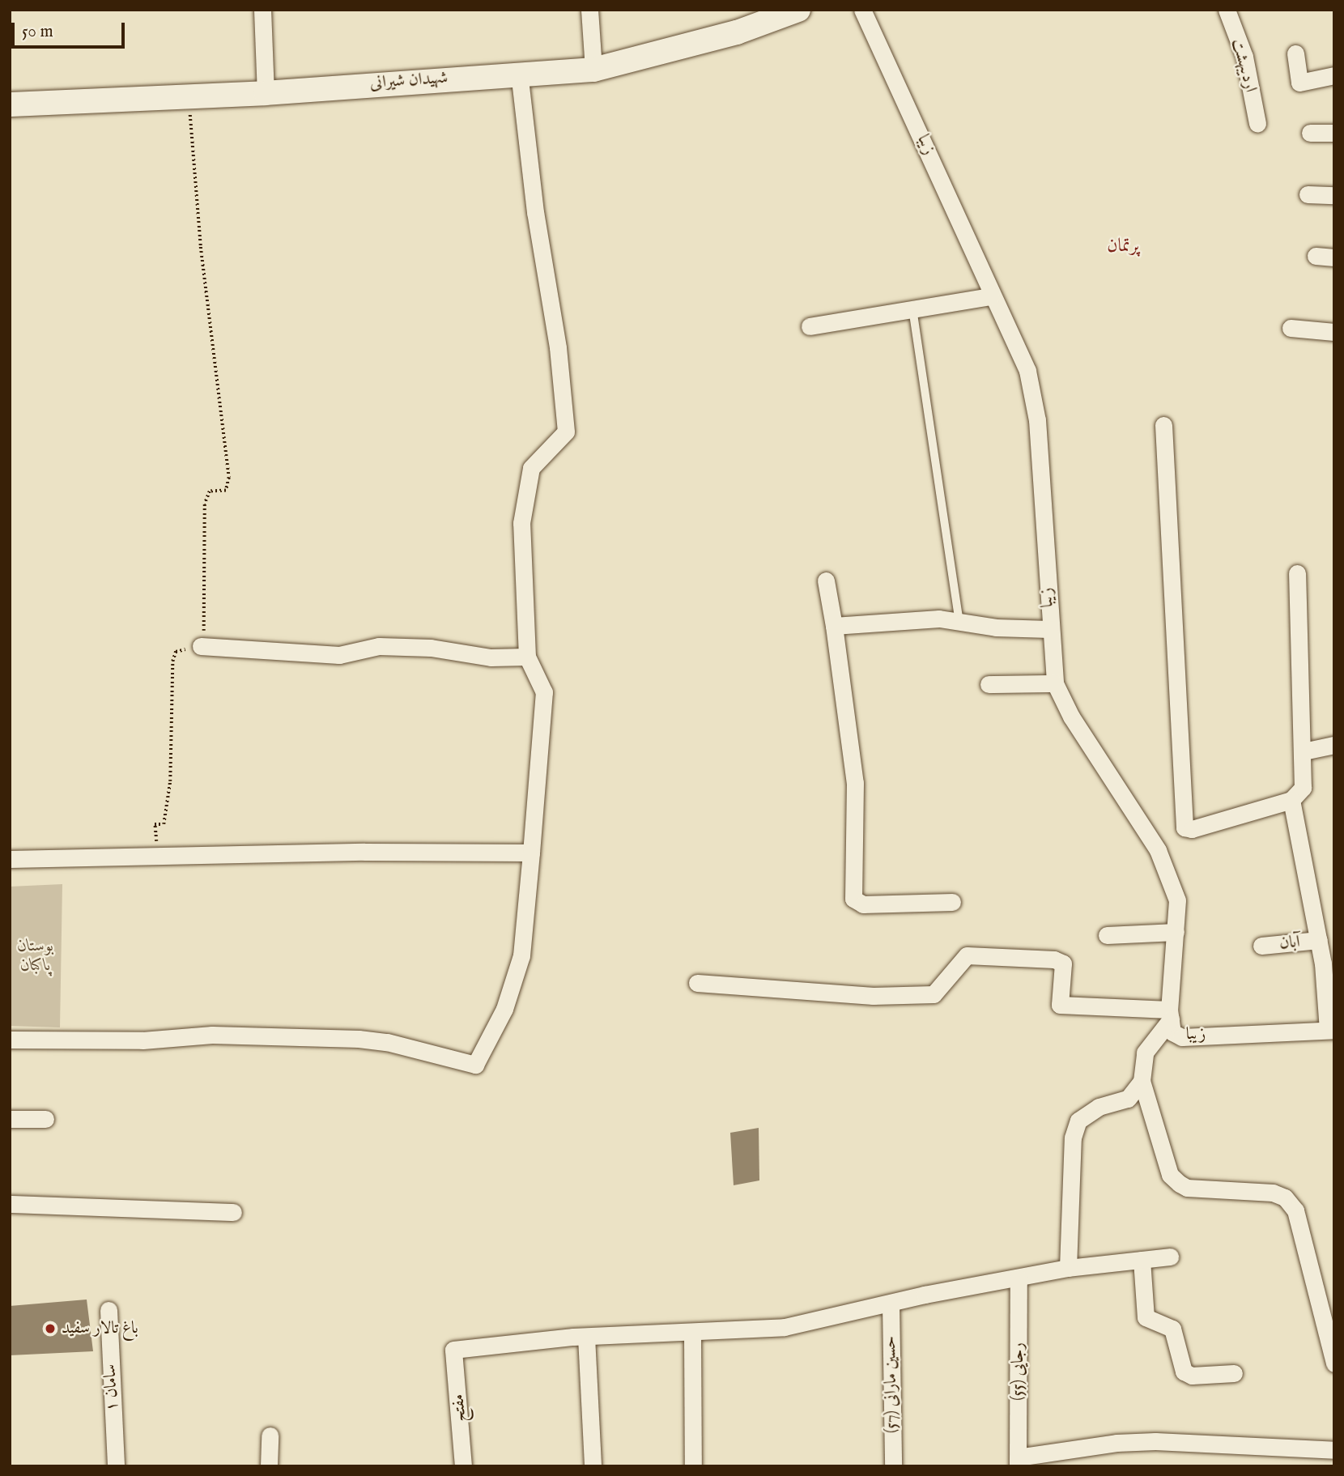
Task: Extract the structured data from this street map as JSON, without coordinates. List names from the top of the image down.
{
  "streets": {
    "street": [
      "اردیبهشت",
      "شهیدان شیرانی",
      "زیبا",
      "آبان",
      "رجایی (55)",
      "حسین مارانی (57)",
      "سامان ۱",
      "مفتح"
    ]
  },
  "crossings": [
    ["زیبا", "آبان"]
  ],
  "districts": ["پرتمان"],
  "parks": ["بوستان پاکبان"],
  "places": ["باغ تالار سفید"],
  "scale_bar": "50 m"
}
